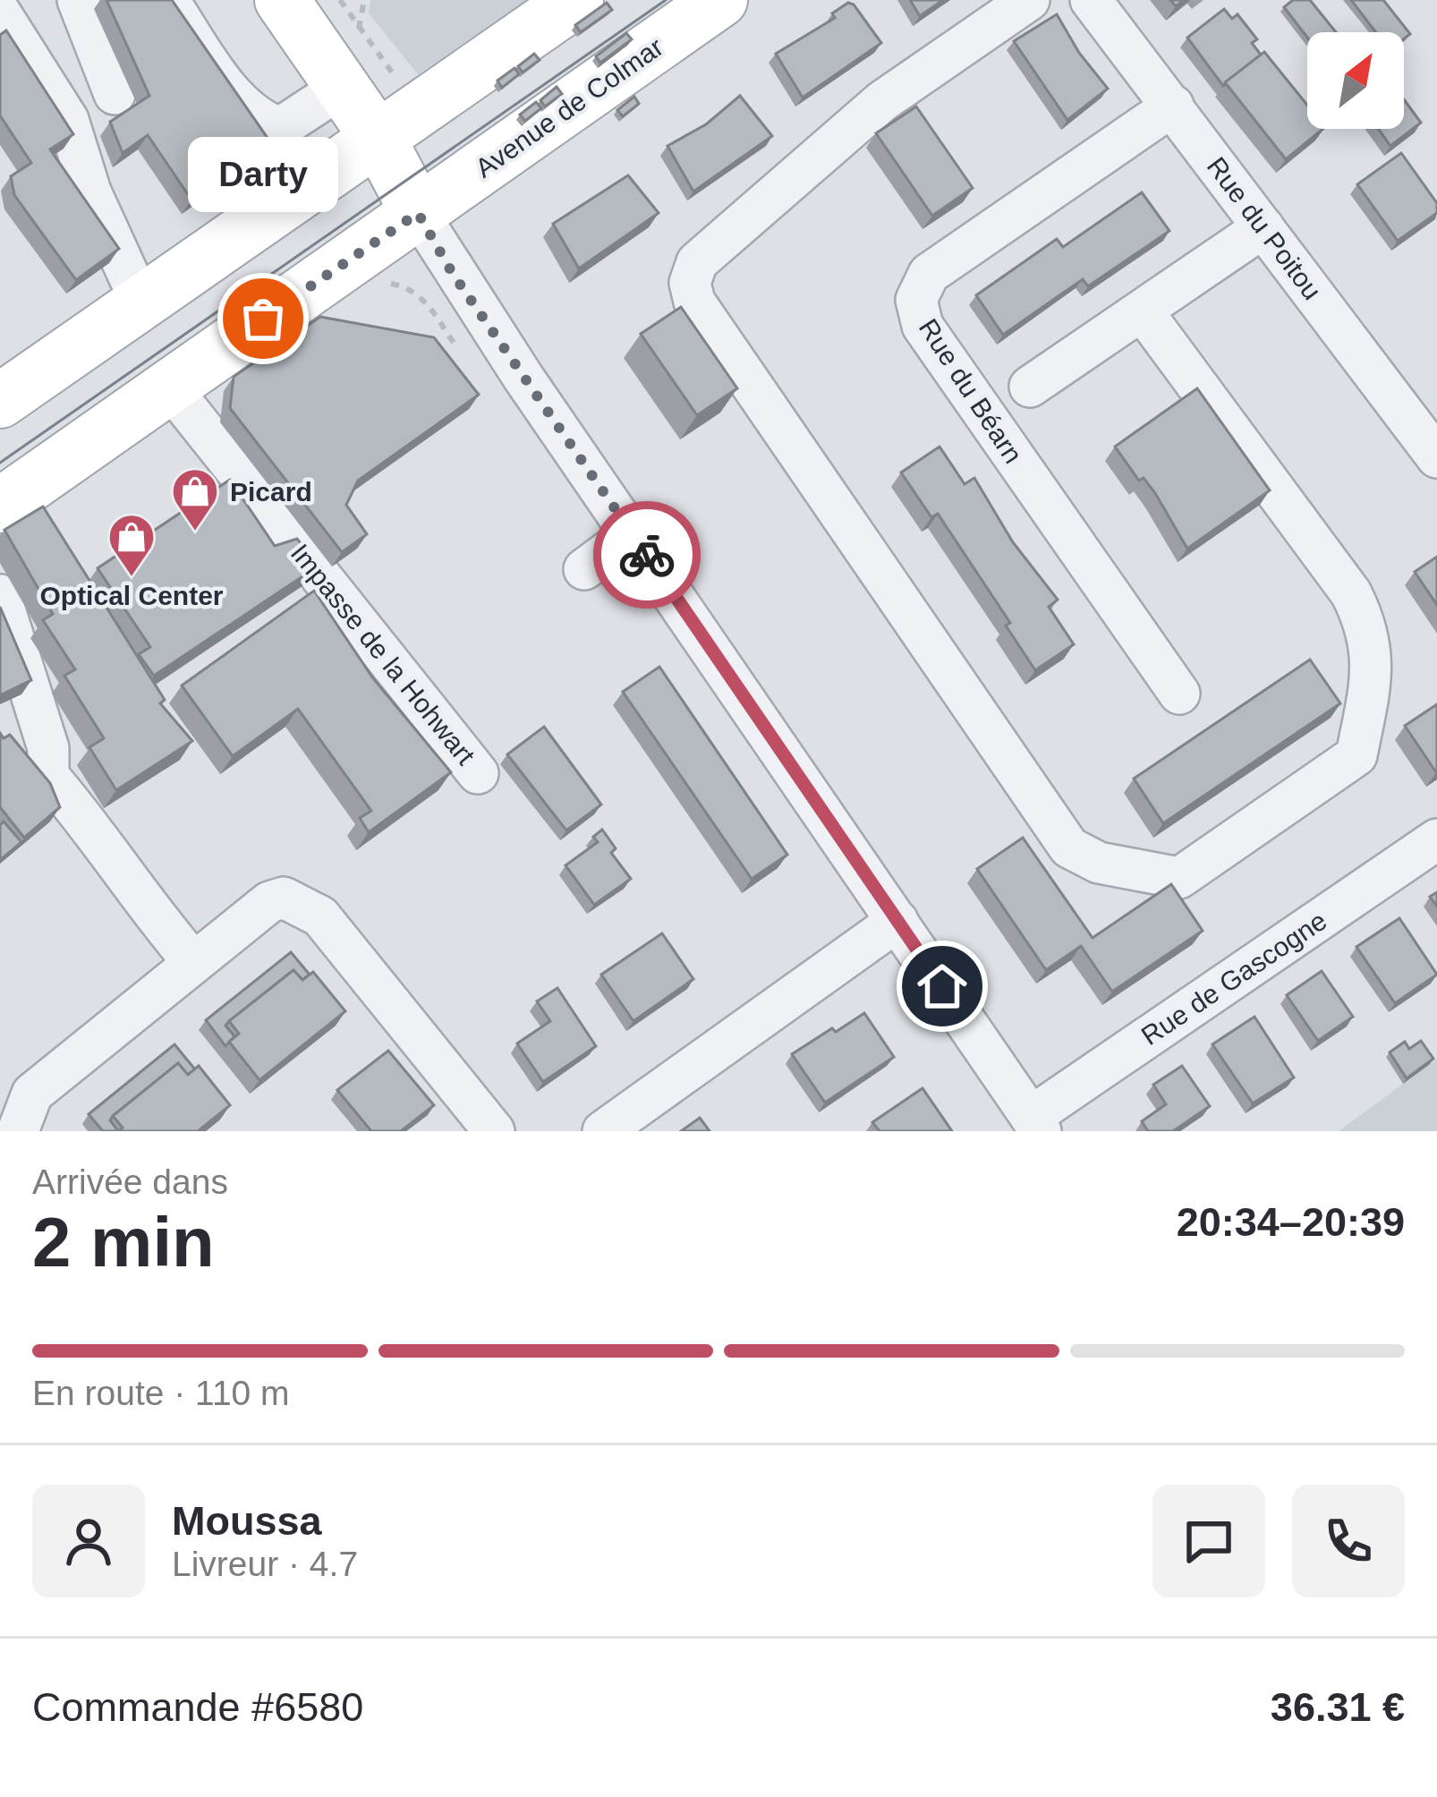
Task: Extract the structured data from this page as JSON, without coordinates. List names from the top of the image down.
{
  "streets": {
    "main road": ["Avenue de Colmar"],
    "street": [
      "Rue du Poitou",
      "Rue du Béarn",
      "Impasse de la Hohwart",
      "Rue de Gascogne"
    ]
  },
  "crossings": [
    ["Avenue de Colmar", "Impasse de la Hohwart"],
    ["Rue du Poitou", "Rue du Béarn"]
  ],
  "places": {
    "other": ["Darty"],
    "shop": ["Picard", "Optical Center"]
  },
  "north": "top right",
  "page": {
    "bubble": "Darty",
    "heading": ["2 min", "Arrivée dans", "20:34–20:39"],
    "panel": [
      "Moussa",
      "Livreur · 4.7",
      "Commande #6580",
      "36.31 €"
    ],
    "bar": "En route · 110 m"
  }
}
